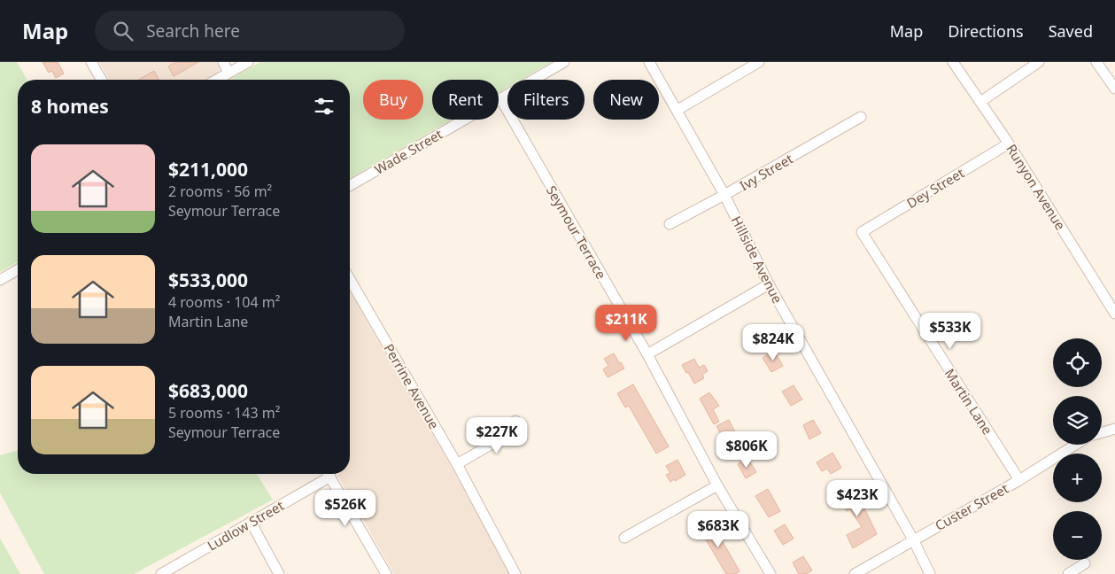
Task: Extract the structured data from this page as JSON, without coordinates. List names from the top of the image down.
{
  "streets": {
    "street": [
      "Wade Street",
      "Ivy Street",
      "Runyon Avenue",
      "Dey Street",
      "Seymour Terrace",
      "Hillside Avenue",
      "Perrine Avenue",
      "Martin Lane",
      "Custer Street",
      "Ludlow Street"
    ]
  },
  "crossings": [
    ["Wade Street", "Seymour Terrace"],
    ["Ivy Street", "Hillside Avenue"],
    ["Runyon Avenue", "Dey Street"],
    ["Dey Street", "Martin Lane"],
    ["Hillside Avenue", "Custer Street"],
    ["Martin Lane", "Custer Street"]
  ],
  "page": {
    "header": "Map",
    "search": "Search here",
    "nav": ["Map", "Directions", "Saved"],
    "chip": [
      "Buy",
      "Rent",
      "Filters",
      "New"
    ],
    "heading": "8 homes",
    "list": [
      {
        "name": "$211,000",
        "note": "2 rooms · 56 m² · Seymour Terrace"
      },
      {
        "name": "$533,000",
        "note": "4 rooms · 104 m² · Martin Lane"
      },
      {
        "name": "$683,000",
        "note": "5 rooms · 143 m² · Seymour Terrace"
      }
    ],
    "price": [
      "$211K",
      "$533K",
      "$824K",
      "$227K",
      "$806K",
      "$423K",
      "$526K",
      "$683K"
    ],
    "map_buttons": ["+", "−"]
  }
}
